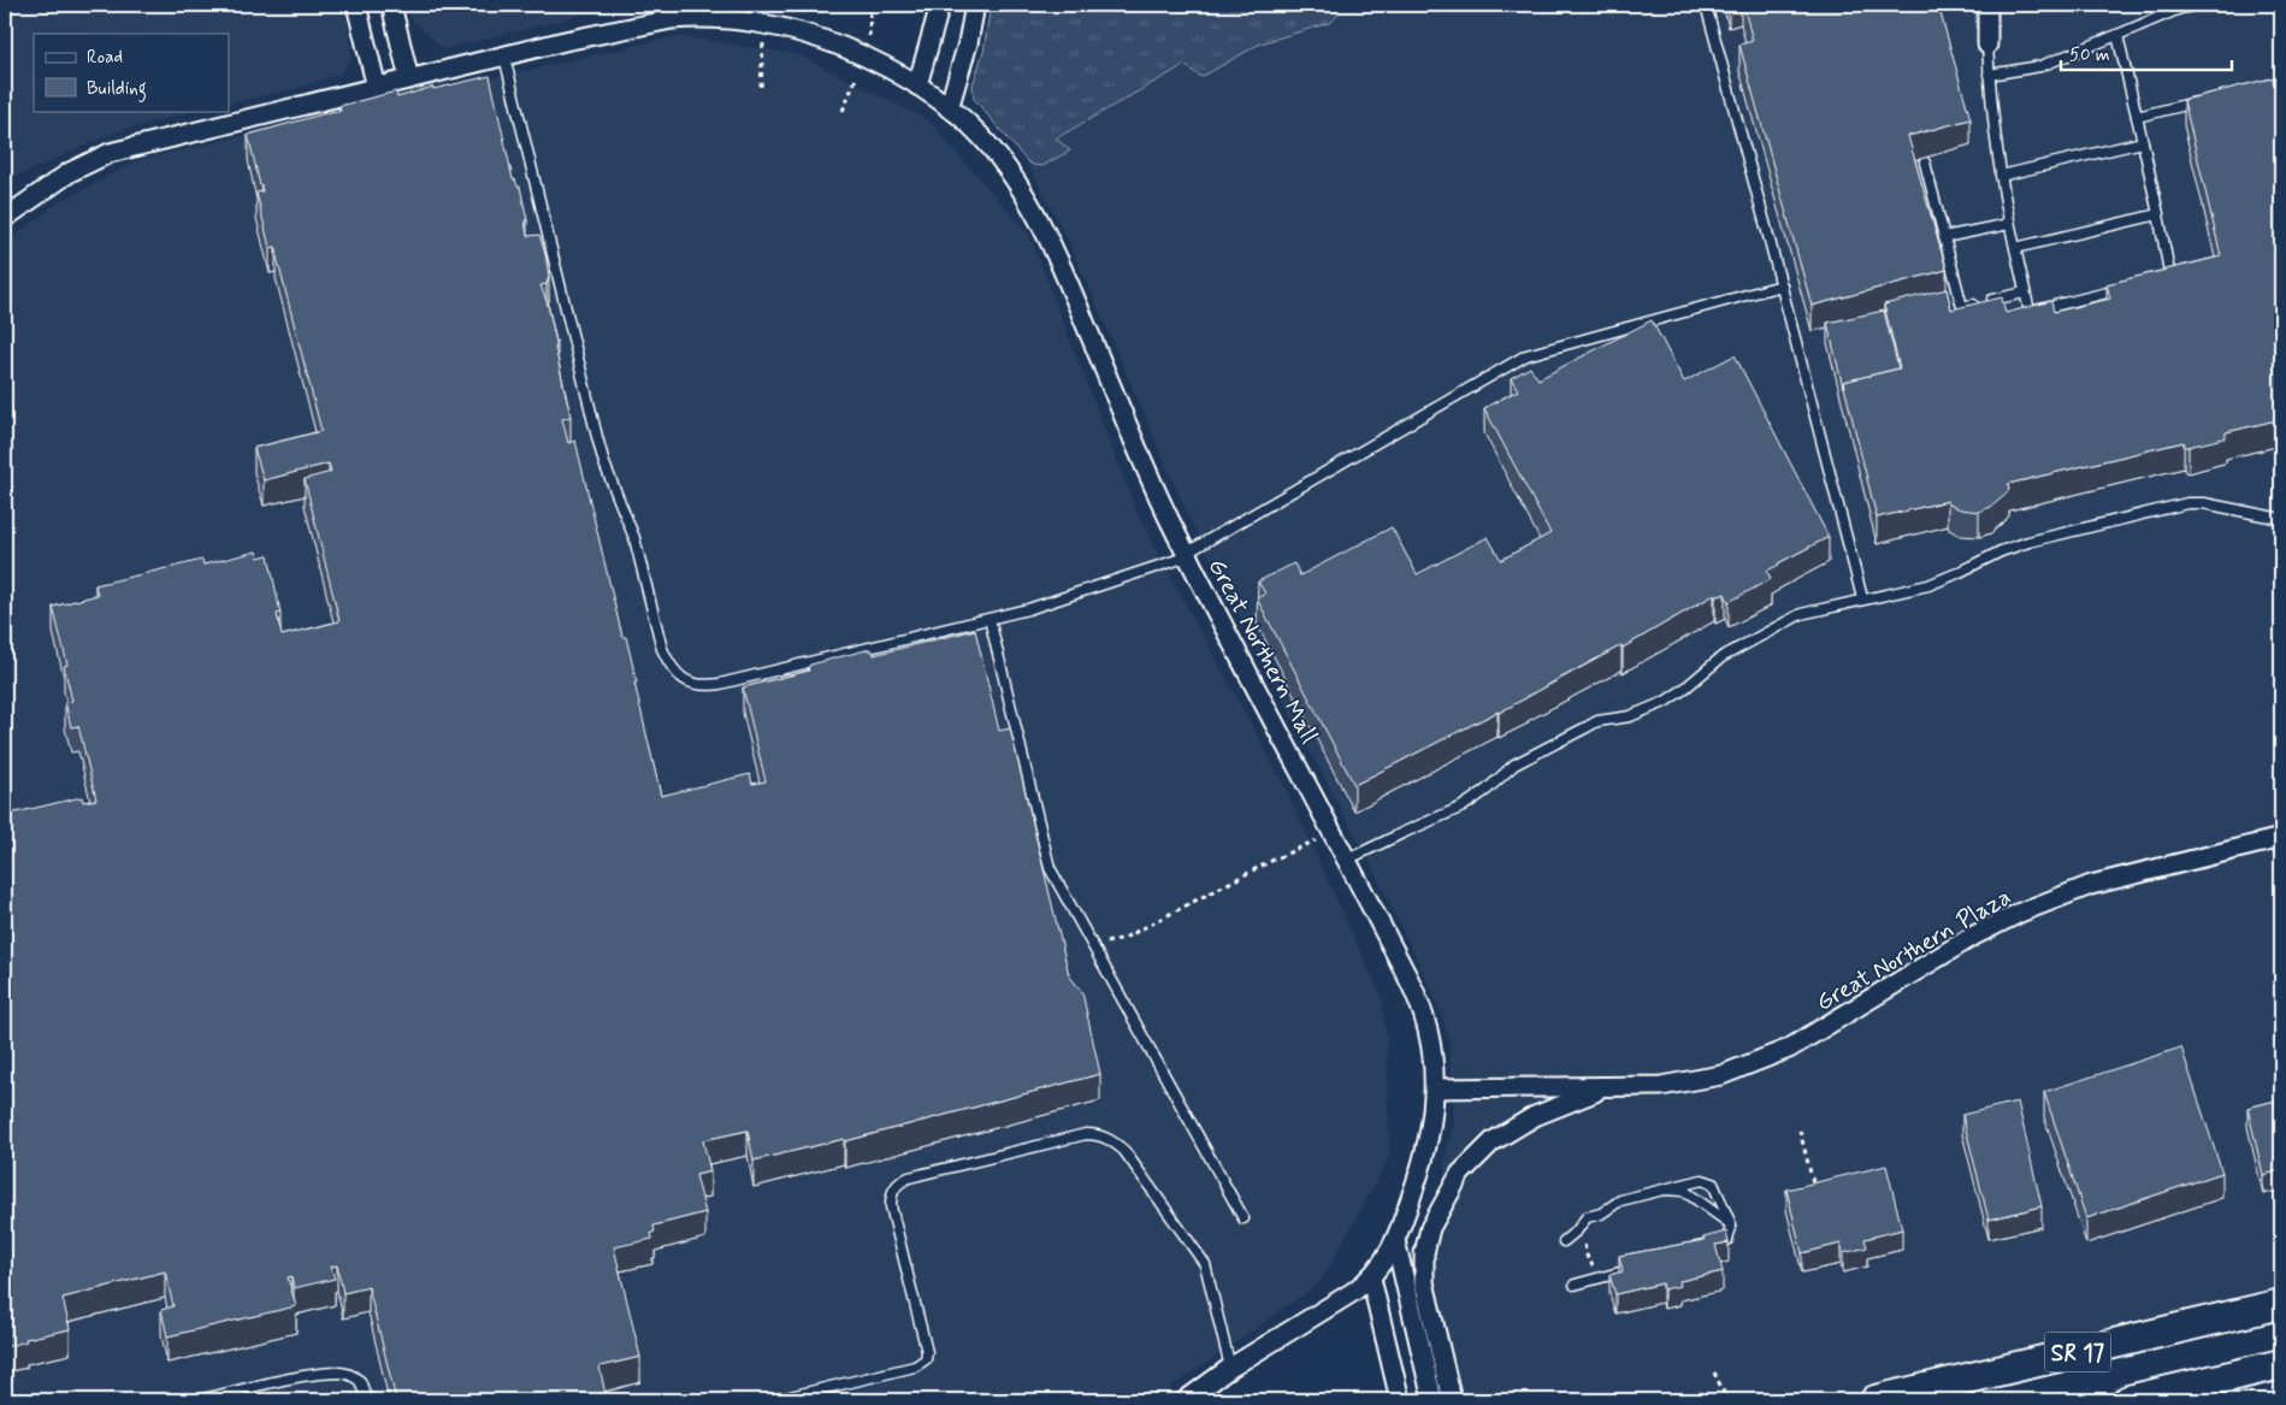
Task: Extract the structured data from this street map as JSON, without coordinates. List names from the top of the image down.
{
  "streets": {
    "main road": ["SR 17"],
    "street": ["Great Northern Mall", "Great Northern Plaza"]
  },
  "crossings": [
    ["Great Northern Mall", "Great Northern Plaza"]
  ],
  "legend": ["Road", "Building"],
  "scale_bar": "50 m"
}
